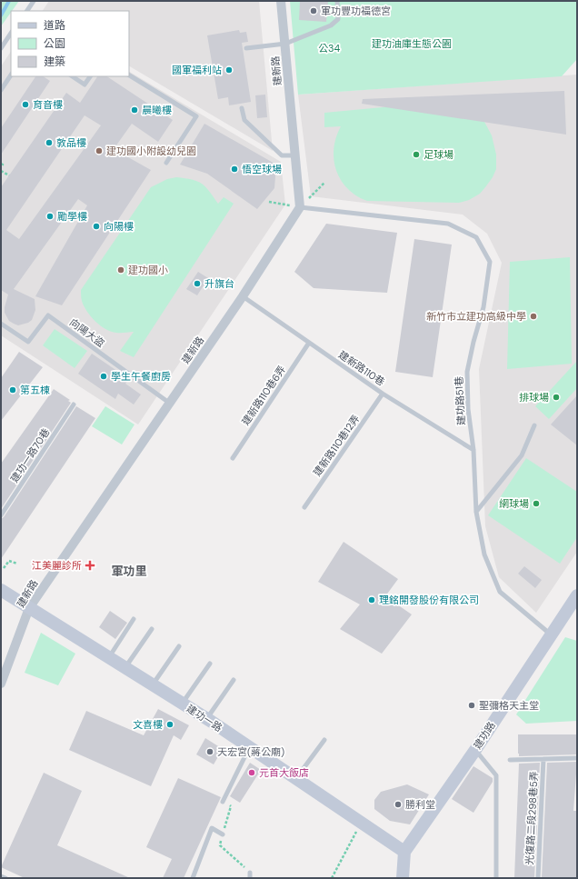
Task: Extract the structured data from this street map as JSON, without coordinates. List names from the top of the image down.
{
  "streets": {
    "street": ["建新路", "建功一路", "建功路"],
    "lane": [
      "向陽大盜",
      "建新路110巷",
      "建新路110巷6弄",
      "建功路51巷",
      "建新路110巷12弄",
      "建功一路70巷",
      "光復路二段298巷5弄"
    ]
  },
  "crossings": [
    ["建新路", "向陽大盜"],
    ["建新路", "建新路110巷"],
    ["建新路", "建功路51巷"],
    ["建新路", "建功一路"],
    ["建新路110巷", "建新路110巷6弄"],
    ["建新路110巷", "建功路51巷"],
    ["建新路110巷", "建新路110巷12弄"],
    ["建功路51巷", "建功路"],
    ["建功一路", "建功路"]
  ],
  "districts": ["軍功里"],
  "parks": ["建功油庫生態公園", "公34"],
  "places": {
    "other": [
      "軍功豐功福德宮",
      "國軍福利站",
      "育音樓",
      "晨曦樓",
      "敦品樓",
      "建功國小附設幼兒園",
      "足球場",
      "悟空球場",
      "勵學樓",
      "向陽樓",
      "建功國小",
      "升旗台",
      "新竹市立建功高級中學",
      "學生午餐廚房",
      "第五棟",
      "排球場",
      "網球場",
      "理銘開發股份有限公司",
      "聖彌格天主堂",
      "文喜樓",
      "天宏宮(蔣公廟)",
      "元首大飯店",
      "勝利堂"
    ],
    "health": ["江美麗診所"]
  },
  "legend": ["道路", "公園", "建築"]
}
